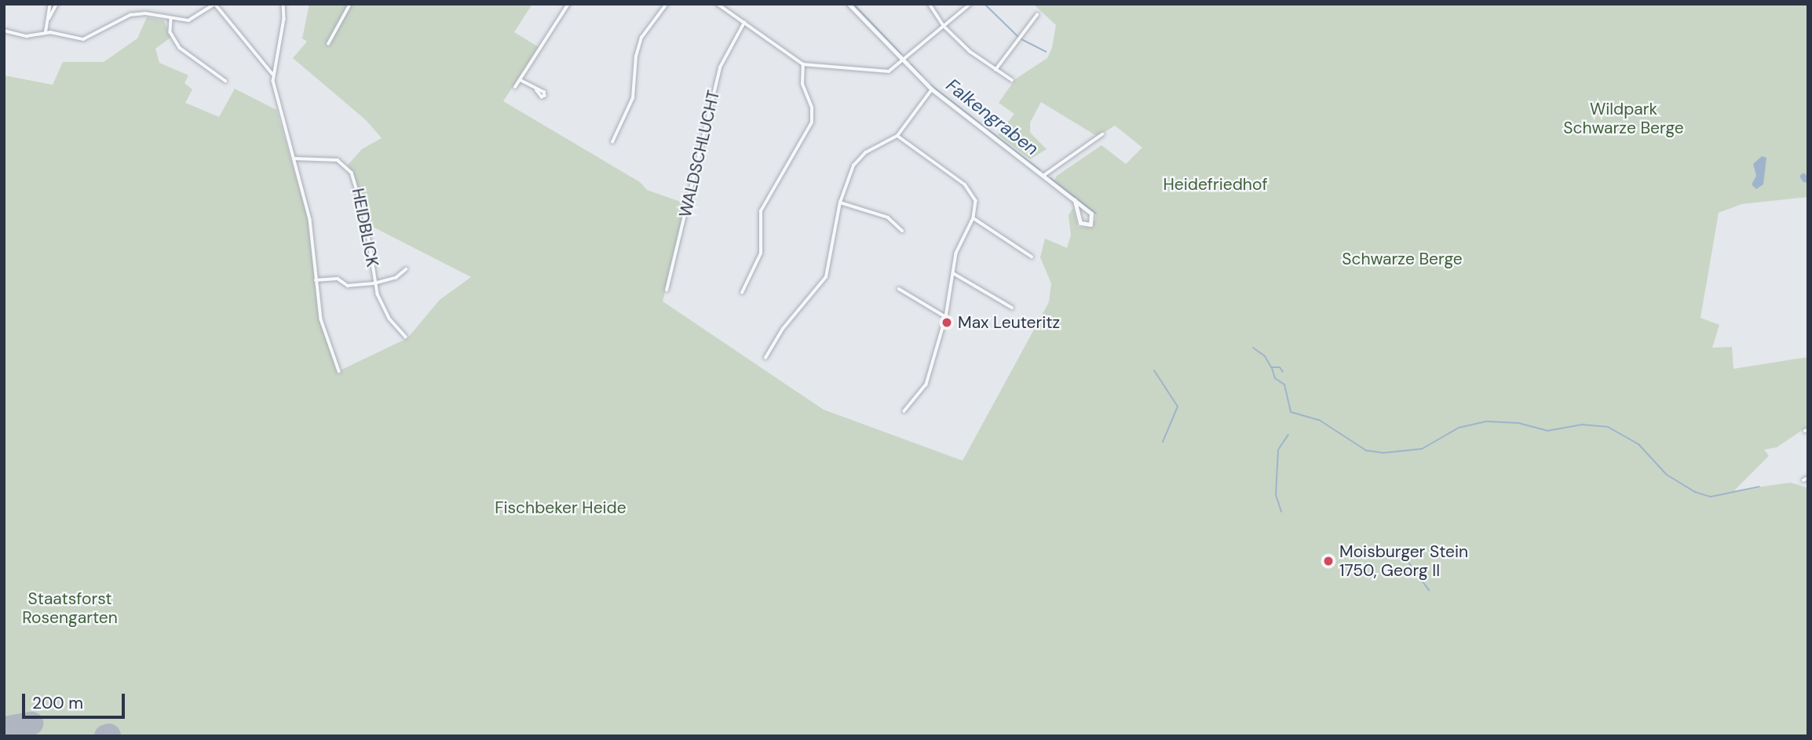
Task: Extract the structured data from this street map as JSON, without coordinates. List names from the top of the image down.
{
  "streets": {
    "street": ["WALDSCHLUCHT", "HEIDBLICK"]
  },
  "water": ["Falkengraben"],
  "parks": [
    "Wildpark Schwarze Berge",
    "Heidefriedhof",
    "Schwarze Berge",
    "Fischbeker Heide",
    "Staatsforst Rosengarten"
  ],
  "places": ["Max Leuteritz", "Moisburger Stein 1750, Georg II"],
  "scale_bar": "200 m"
}
